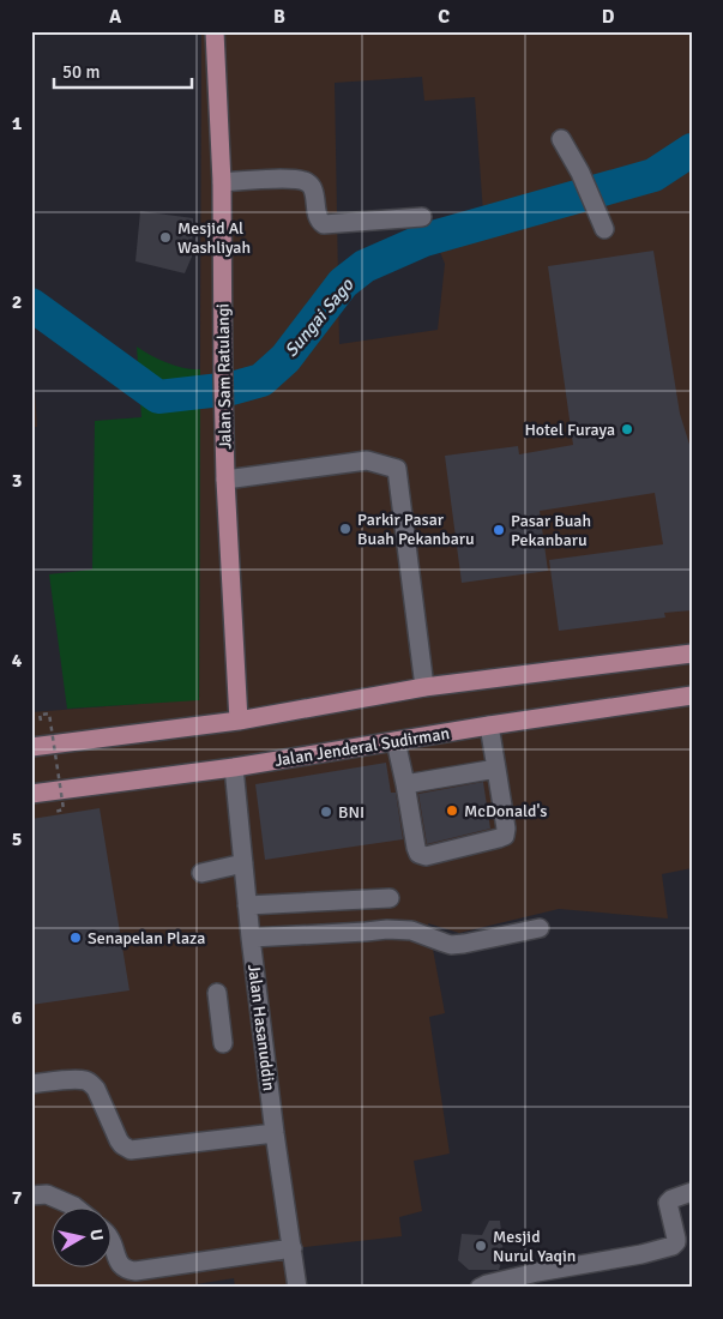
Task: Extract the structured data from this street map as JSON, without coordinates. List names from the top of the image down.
{
  "streets": {
    "main road": ["Jalan Sam Ratulangi", "Jalan Jenderal Sudirman"],
    "street": ["Jalan Hasanuddin"]
  },
  "crossings": [
    ["Jalan Jenderal Sudirman", "Jalan Hasanuddin"]
  ],
  "water": ["Sungai Sago"],
  "places": [
    "Mesjid Al Washliyah",
    "Hotel Furaya",
    "Parkir Pasar Buah Pekanbaru",
    "Pasar Buah Pekanbaru",
    "McDonald's",
    "BNI",
    "Senapelan Plaza",
    "Mesjid Nurul Yaqin"
  ],
  "scale_bar": "50 m",
  "north": "right",
  "grid": {
    "columns": [
      "A",
      "B",
      "C",
      "D"
    ],
    "rows": [
      "1",
      "2",
      "3",
      "4",
      "5",
      "6",
      "7"
    ]
  }
}
